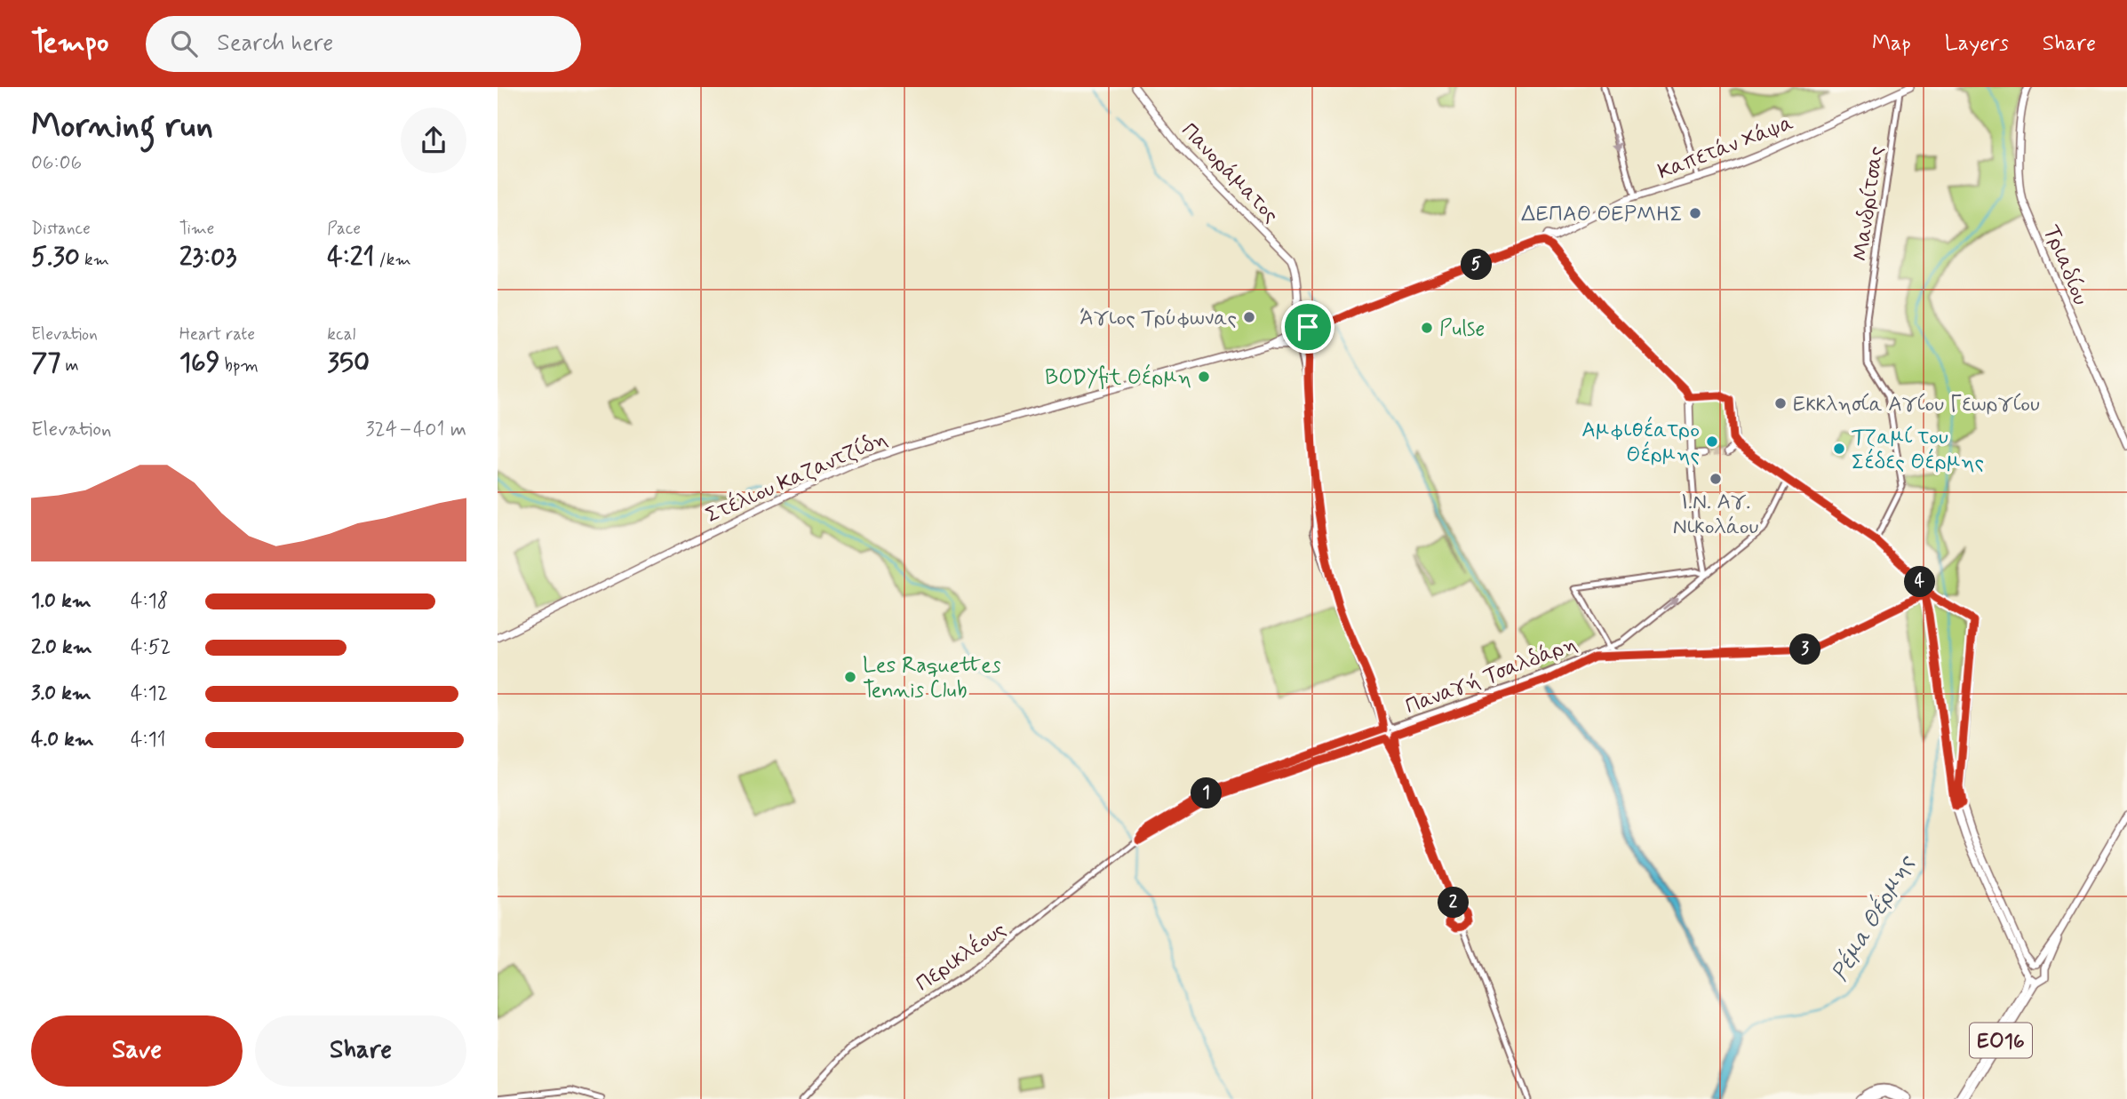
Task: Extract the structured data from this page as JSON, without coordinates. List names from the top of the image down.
{
  "streets": {
    "main road": [
      "Καπετάν Χάψα",
      "Πανοράματος",
      "Τριαδίου",
      "Στέλιου Καζαντζίδη",
      "ΕΟ16"
    ],
    "street": ["Μανδρίτσας", "Παναγή Τσαλδάρη", "Περικλέους"]
  },
  "crossings": [
    ["Καπετάν Χάψα", "Μανδρίτσας"],
    ["Πανοράματος", "Στέλιου Καζαντζίδη"],
    ["Παναγή Τσαλδάρη", "Περικλέους"]
  ],
  "water": ["Ρέμα Θέρμης"],
  "places": [
    "ΔΕΠΑΘ ΘΕΡΜΗΣ",
    "Άγιος Τρύφωνας",
    "Pulse",
    "BODYfit Θέρμη",
    "Εκκλησία Αγίου Γεωργίου",
    "Αμφιθέατρο Θέρμης",
    "Τζαμί του Σέδες Θέρμης",
    "Ι.Ν. Αγ. Νικολάου",
    "Les Raquettes Tennis Club"
  ],
  "page": {
    "header": "Tempo",
    "search": "Search here",
    "nav": ["Map", "Layers", "Share"],
    "heading": ["Morning run", "06:06"],
    "stats": [
      ["Distance", "5.30 km"],
      ["Time", "23:03"],
      ["Pace", "4:21 /km"],
      ["Elevation", "77 m"],
      ["Heart rate", "169 bpm"],
      ["kcal", "350"]
    ],
    "pins": [
      "5",
      "4",
      "3",
      "1",
      "2"
    ],
    "chart": ["Elevation", "324–401 m"],
    "list": [
      {
        "name": "1.0 km",
        "note": "4:18"
      },
      {
        "name": "2.0 km",
        "note": "4:52"
      },
      {
        "name": "3.0 km",
        "note": "4:12"
      },
      {
        "name": "4.0 km",
        "note": "4:11"
      }
    ],
    "buttons": ["Save", "Share"]
  }
}
